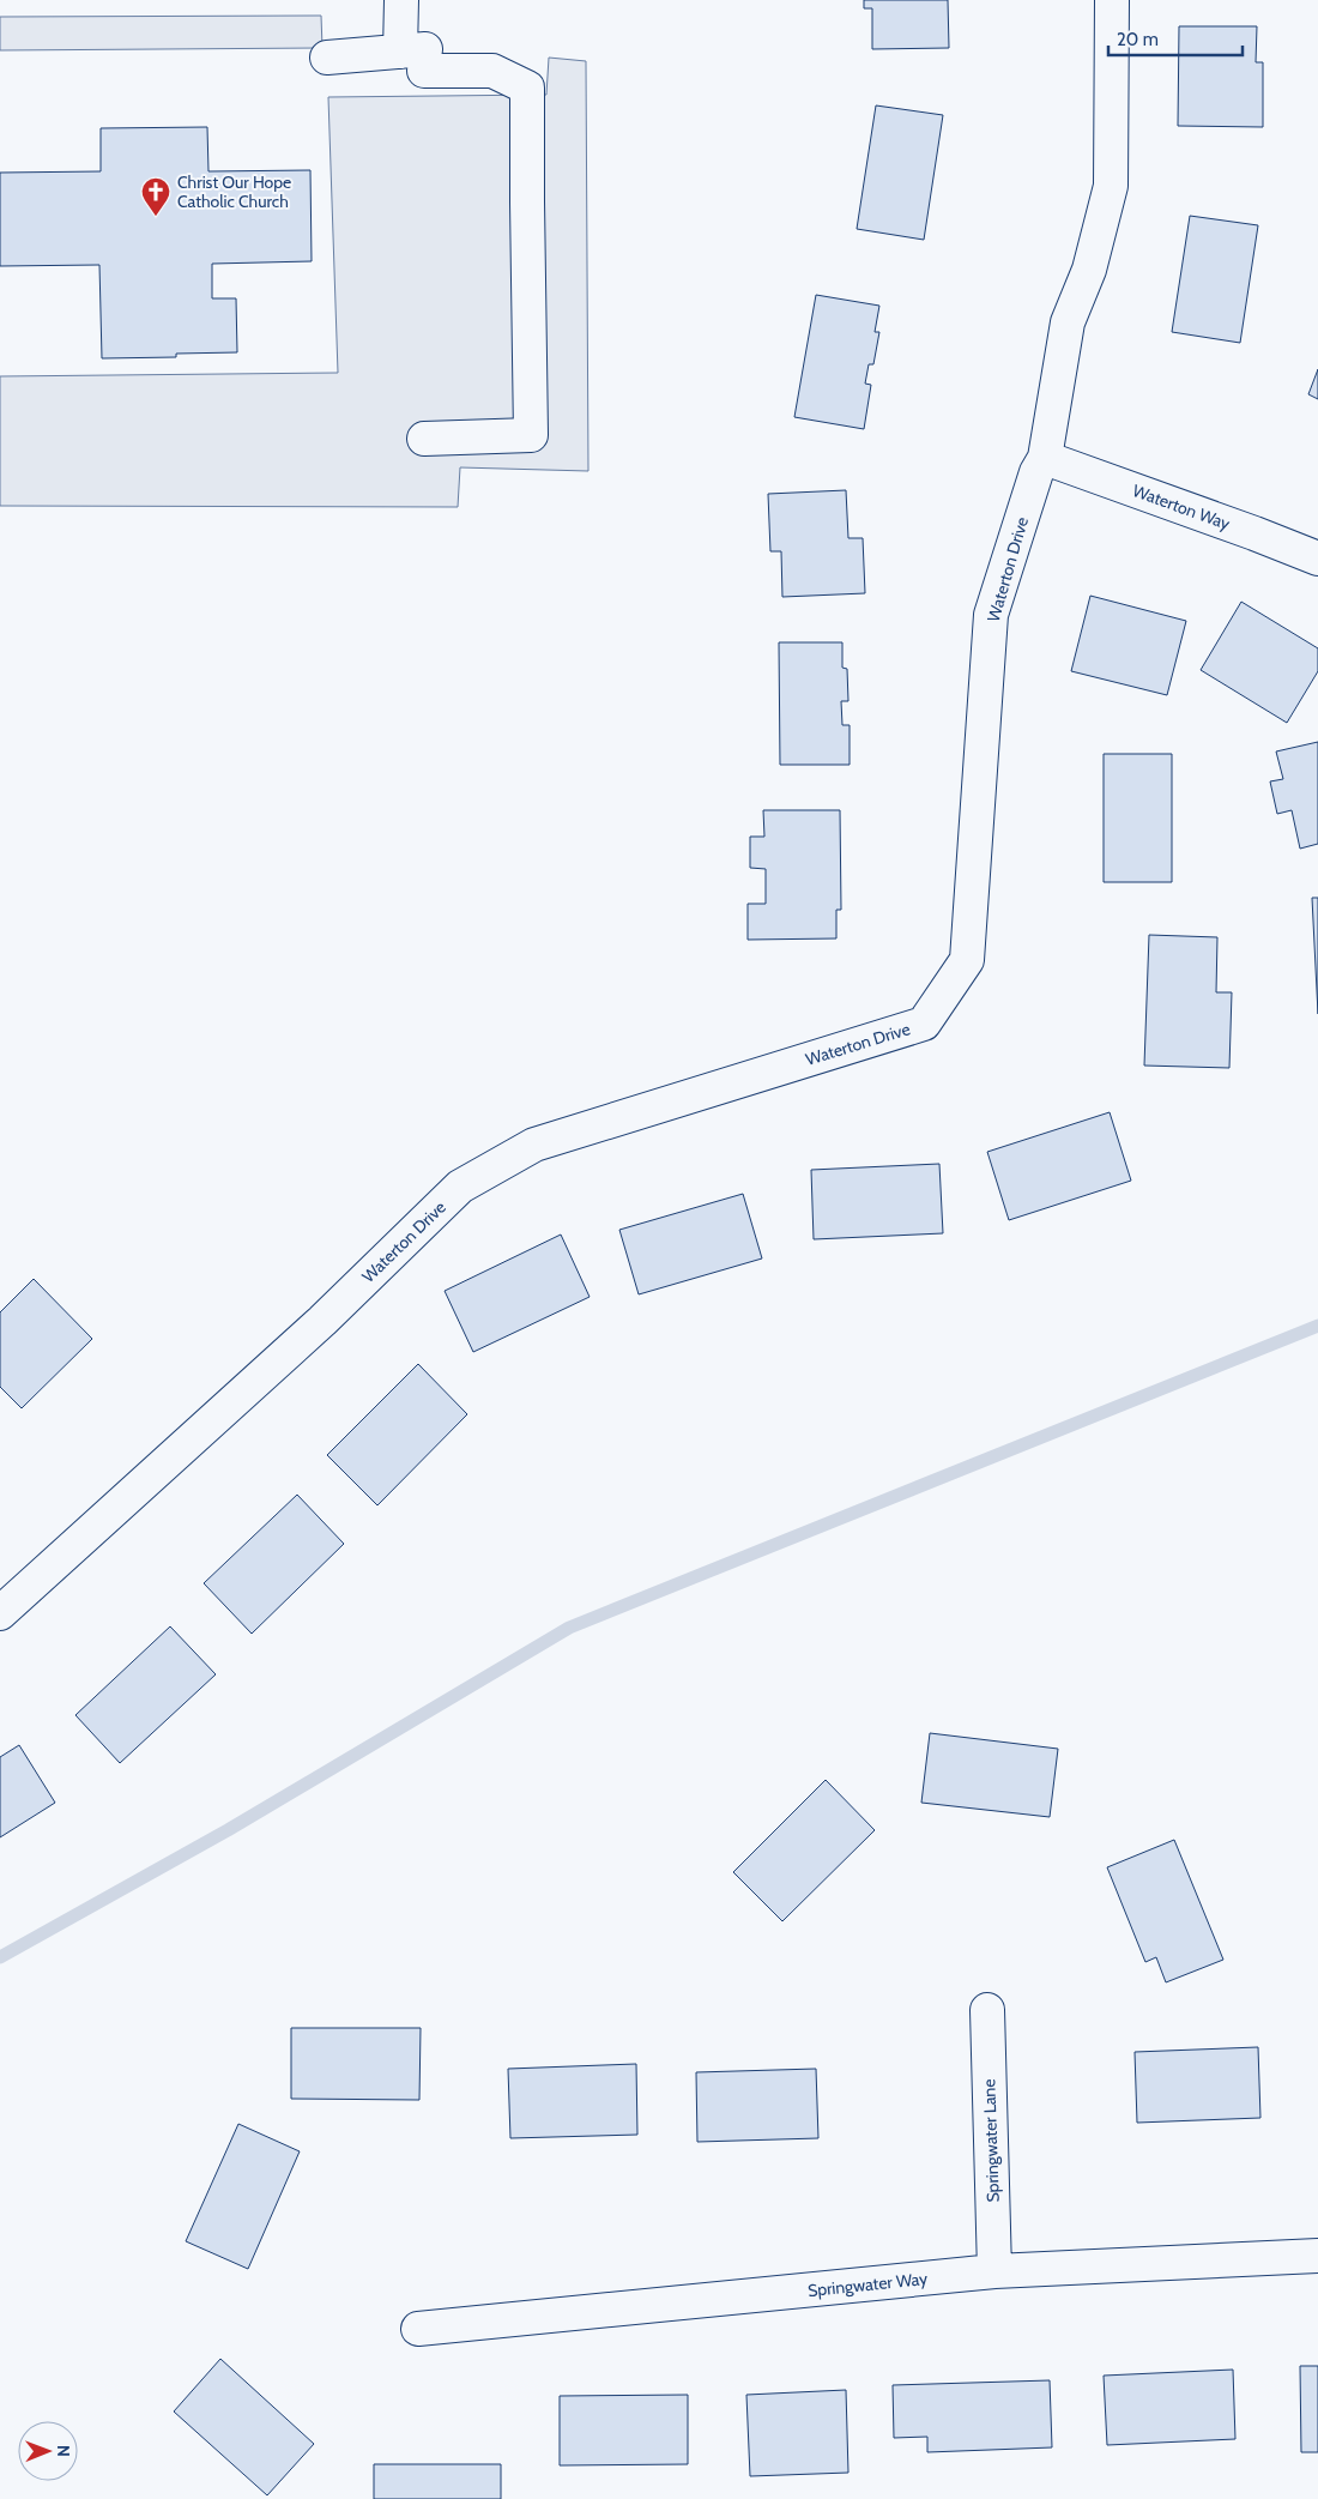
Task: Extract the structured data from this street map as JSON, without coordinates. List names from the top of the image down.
{
  "streets": {
    "street": [
      "Waterton Way",
      "Waterton Drive",
      "Springwater Lane",
      "Springwater Way"
    ]
  },
  "crossings": [
    ["Waterton Way", "Waterton Drive"],
    ["Springwater Lane", "Springwater Way"]
  ],
  "places": {
    "church": ["Christ Our Hope Catholic Church"]
  },
  "scale_bar": "20 m",
  "north": "right"
}
